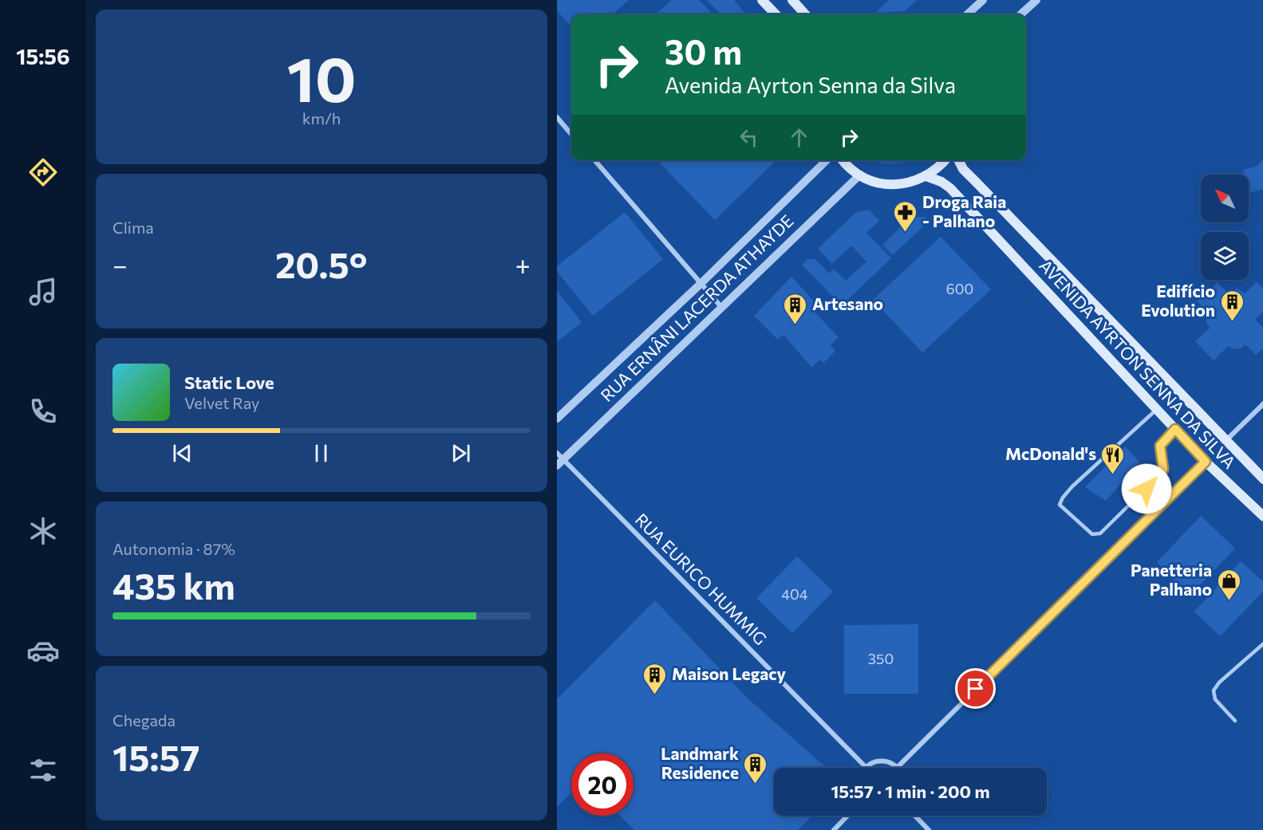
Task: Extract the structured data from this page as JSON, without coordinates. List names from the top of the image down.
{
  "streets": {
    "main road": ["AVENIDA AYRTON SENNA DA SILVA"],
    "street": ["RUA ERNÂNI LACERDA ATHAYDE", "RUA EURICO HUMMIG"]
  },
  "crossings": [
    ["RUA ERNÂNI LACERDA ATHAYDE", "RUA EURICO HUMMIG"]
  ],
  "places": {
    "pharmacy": ["Droga Raia - Palhano"],
    "building": [
      "Edifício Evolution",
      "Artesano",
      "Maison Legacy",
      "Landmark Residence"
    ],
    "restaurant": ["McDonald's"],
    "shop": ["Panetteria Palhano"]
  },
  "house_numbers": ["600", "404", "350"],
  "north": "top left",
  "page": {
    "tabs": "15:56",
    "tile": [
      ["10", "km/h"],
      "Clima",
      ["Autonomia · 87%", "435 km"],
      ["Chegada", "15:57"]
    ],
    "turn": ["30 m", "Avenida Ayrton Senna da Silva"],
    "heat": ["−", "20.5°", "+"],
    "song": ["Static Love", "Velvet Ray"],
    "limit": "20",
    "trip": "15:57 · 1 min · 200 m"
  }
}
